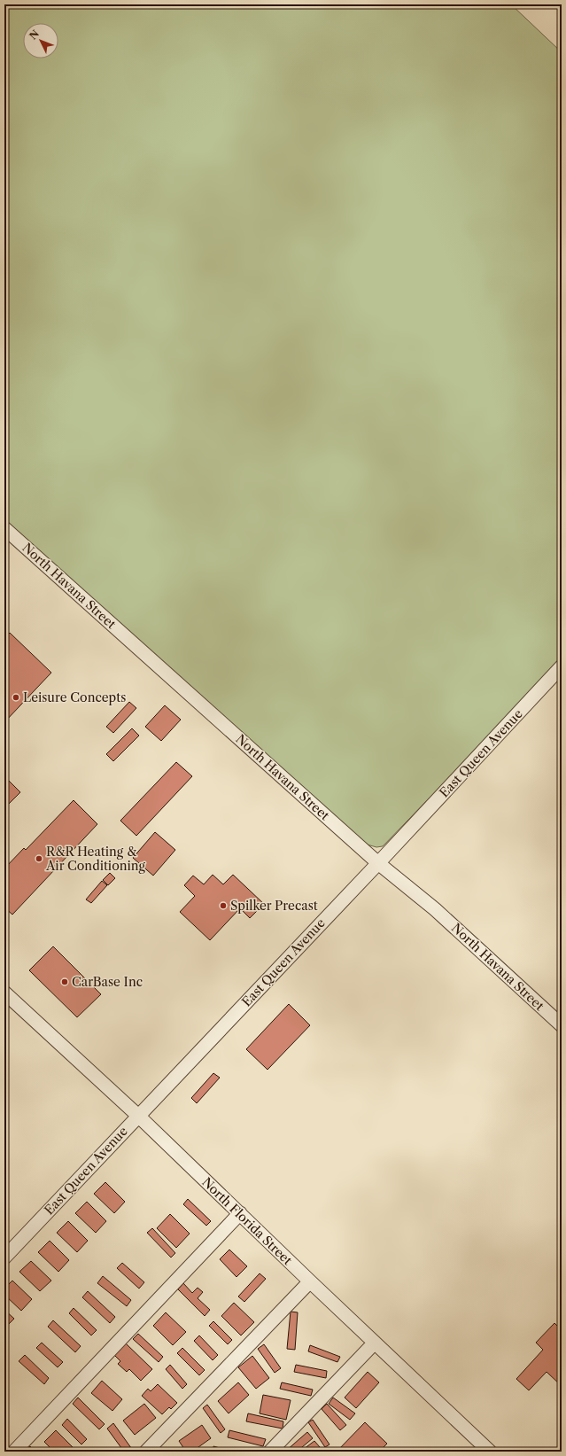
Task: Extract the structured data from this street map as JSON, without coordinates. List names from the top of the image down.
{
  "streets": {
    "street": ["North Havana Street", "East Queen Avenue", "North Florida Street"]
  },
  "crossings": [
    ["North Havana Street", "East Queen Avenue"],
    ["East Queen Avenue", "North Florida Street"]
  ],
  "places": [
    "Leisure Concepts",
    "R&R Heating & Air Conditioning",
    "Spilker Precast",
    "CarBase Inc"
  ],
  "north": "top left"
}
